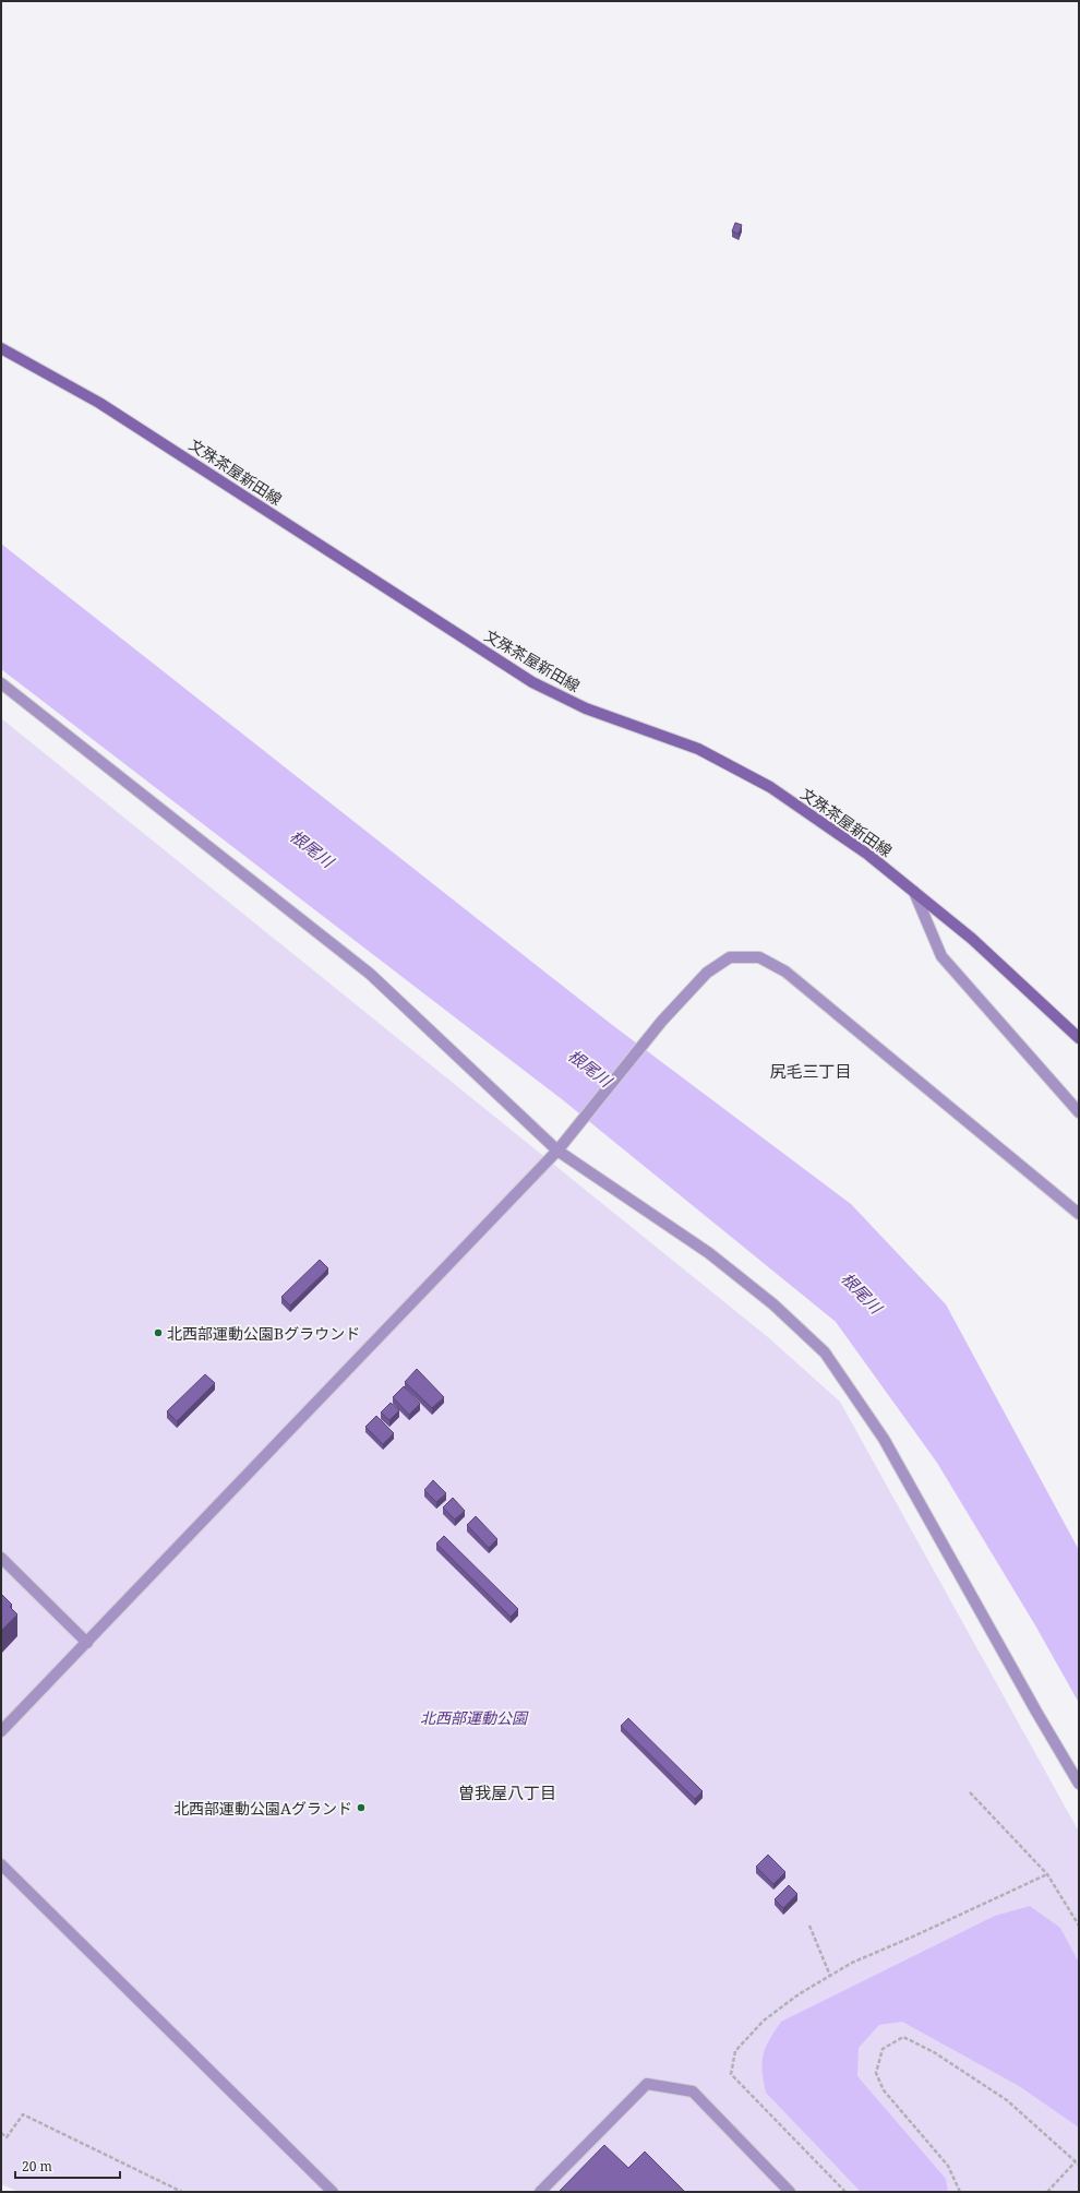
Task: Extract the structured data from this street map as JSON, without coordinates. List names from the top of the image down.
{
  "streets": {
    "main road": ["文殊茶屋新田線"]
  },
  "districts": ["尻毛三丁目", "曽我屋八丁目"],
  "water": ["根尾川"],
  "parks": ["北西部運動公園"],
  "places": ["北西部運動公園Bグラウンド", "北西部運動公園Aグランド"],
  "scale_bar": "20 m"
}
